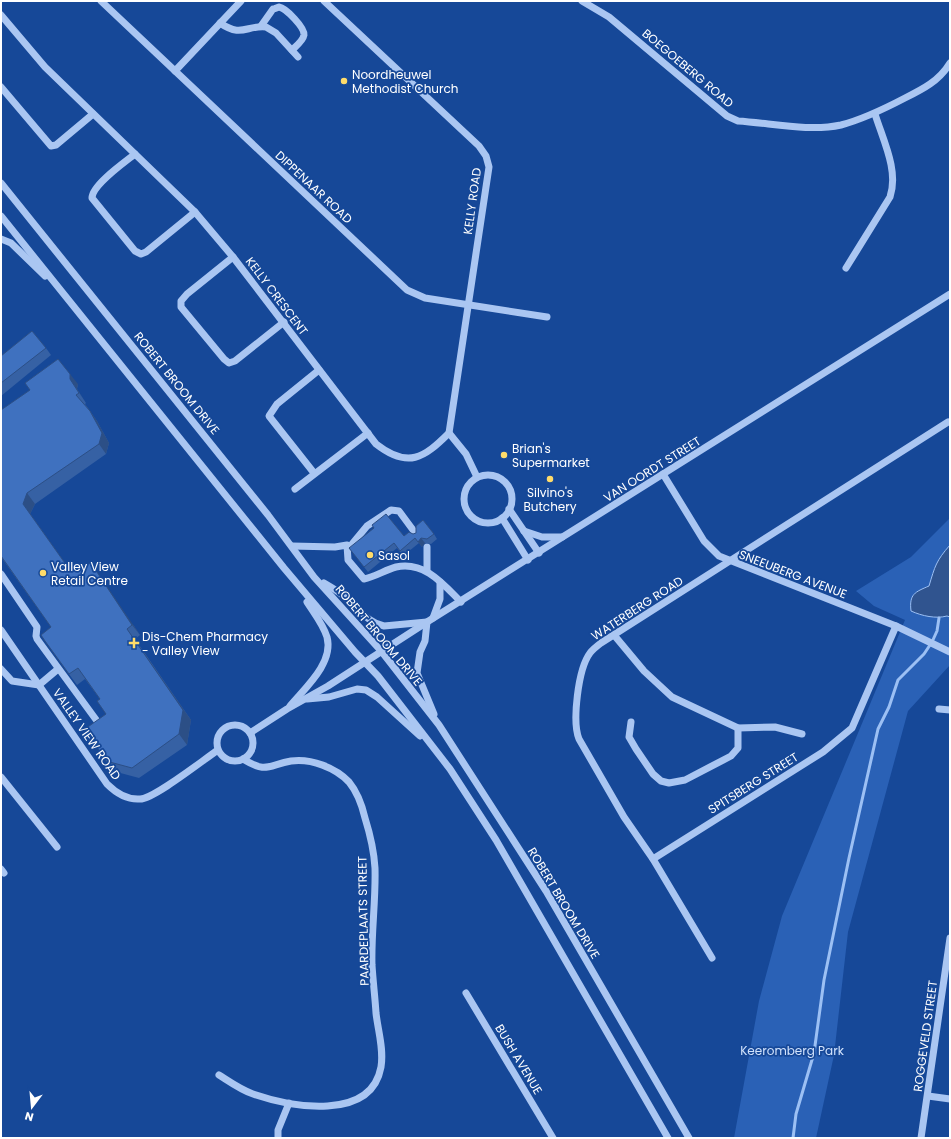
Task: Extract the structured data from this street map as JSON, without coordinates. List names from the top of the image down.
{
  "streets": {
    "street": [
      "BOEGOEBERG ROAD",
      "DIPPENAAR ROAD",
      "KELLY ROAD",
      "KELLY CRESCENT",
      "ROBERT BROOM DRIVE",
      "VAN OORDT STREET",
      "SNEEUBERG AVENUE",
      "WATERBERG ROAD",
      "VALLEY VIEW ROAD",
      "SPITSBERG STREET",
      "PAARDEPLAATS STREET",
      "ROGGEVELD STREET",
      "BUSH AVENUE"
    ]
  },
  "crossings": [
    ["DIPPENAAR ROAD", "KELLY ROAD"],
    ["ROBERT BROOM DRIVE", "VAN OORDT STREET"],
    ["VAN OORDT STREET", "SNEEUBERG AVENUE"],
    ["SNEEUBERG AVENUE", "WATERBERG ROAD"],
    ["SNEEUBERG AVENUE", "SPITSBERG STREET"],
    ["WATERBERG ROAD", "SPITSBERG STREET"],
    ["VALLEY VIEW ROAD", "PAARDEPLAATS STREET"]
  ],
  "parks": ["Keeromberg Park"],
  "places": {
    "other": [
      "Noordheuwel Methodist Church",
      "Brian's Supermarket",
      "Silvino's Butchery",
      "Sasol",
      "Valley View Retail Centre"
    ],
    "health": ["Dis-Chem Pharmacy - Valley View"]
  },
  "north": "bottom"
}
